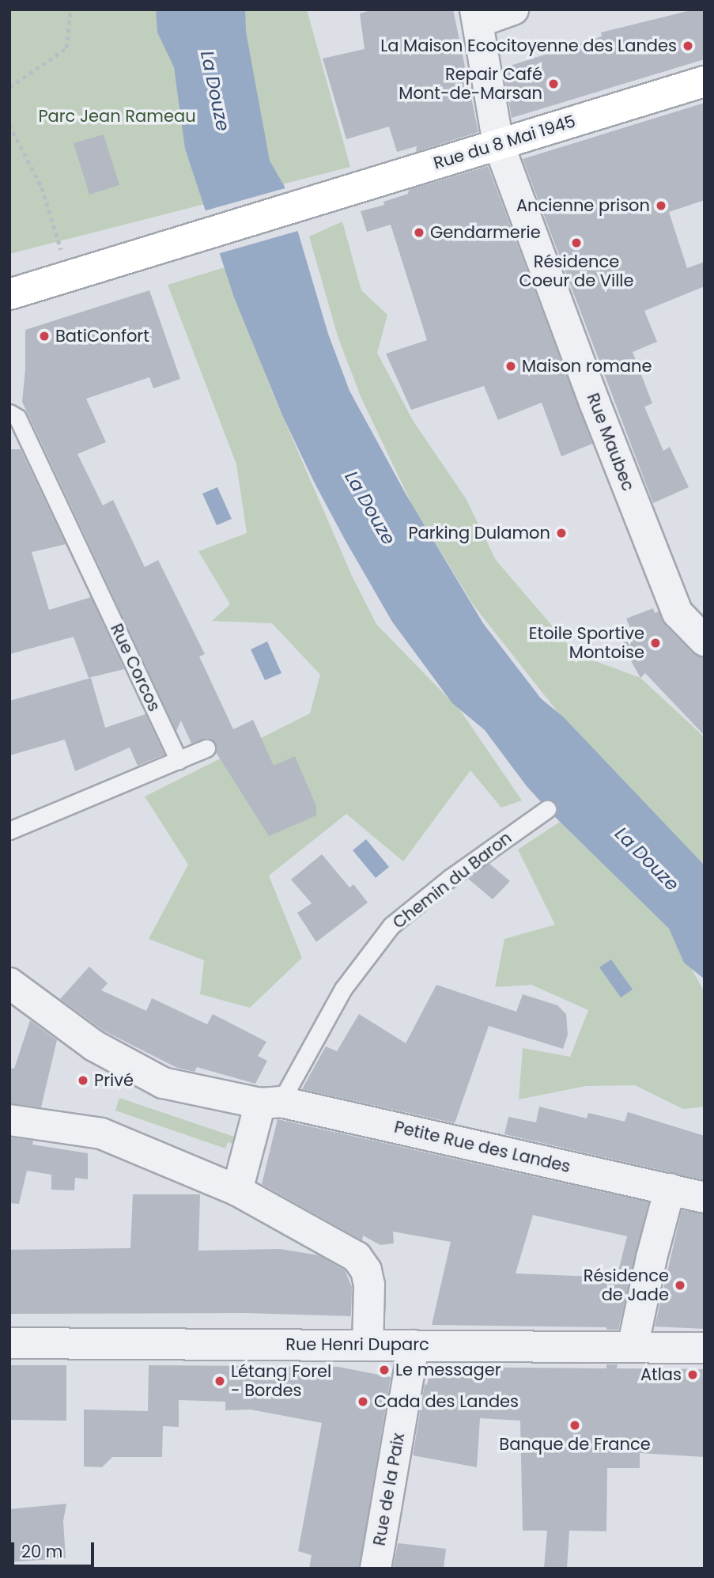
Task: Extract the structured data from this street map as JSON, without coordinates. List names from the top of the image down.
{
  "streets": {
    "main road": ["Rue du 8 Mai 1945"],
    "street": [
      "Rue Maubec",
      "Petite Rue des Landes",
      "Rue Henri Duparc",
      "Rue de la Paix"
    ],
    "lane": ["Rue Corcos", "Chemin du Baron"]
  },
  "crossings": [
    ["Rue du 8 Mai 1945", "Rue Maubec"],
    ["Chemin du Baron", "Petite Rue des Landes"],
    ["Rue Henri Duparc", "Rue de la Paix"]
  ],
  "water": ["La Douze"],
  "parks": ["Parc Jean Rameau"],
  "places": [
    "La Maison Ecocitoyenne des Landes",
    "Repair Café Mont-de-Marsan",
    "Ancienne prison",
    "Gendarmerie",
    "Résidence Coeur de Ville",
    "BatiConfort",
    "Maison romane",
    "Parking Dulamon",
    "Etoile Sportive Montoise",
    "Privé",
    "Résidence de Jade",
    "Le messager",
    "Atlas",
    "Létang Forel - Bordes",
    "Cada des Landes",
    "Banque de France"
  ],
  "scale_bar": "20 m"
}
